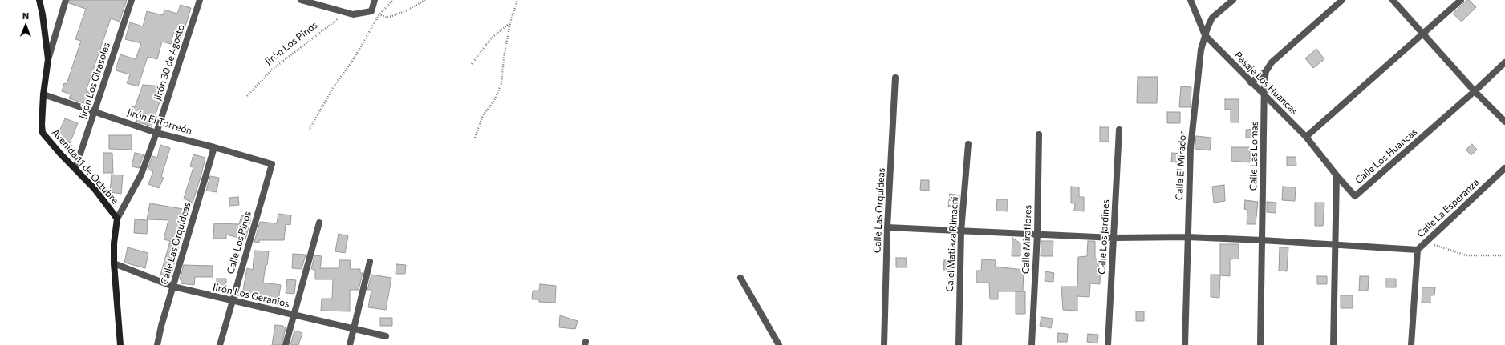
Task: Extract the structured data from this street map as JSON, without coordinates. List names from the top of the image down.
{
  "streets": {
    "street": [
      "Jirón 30 de Agosto",
      "Jirón Los Girasoles",
      "Pasaje Los Huancas",
      "Jirón El Torreón",
      "Calle Las Lomas",
      "Calle Los Huancas",
      "Calle El Mirador",
      "Avenida 11 de Octubre",
      "Calle La Esperanza",
      "Calle Las Orquídeas",
      "Calle Los Jardines",
      "Calle Miraflores",
      "Calle Los Pinos",
      "Calel Matiaza Rimachi",
      "Jirón Los Geranios"
    ],
    "path": ["Jirón Los Pinos"]
  },
  "crossings": [
    ["Jirón 30 de Agosto", "Jirón El Torreón"],
    ["Jirón 30 de Agosto", "Avenida 11 de Octubre"],
    ["Jirón Los Girasoles", "Jirón El Torreón"],
    ["Jirón Los Girasoles", "Avenida 11 de Octubre"],
    ["Pasaje Los Huancas", "Calle Las Lomas"],
    ["Pasaje Los Huancas", "Calle Los Huancas"],
    ["Pasaje Los Huancas", "Calle El Mirador"],
    ["Jirón El Torreón", "Avenida 11 de Octubre"],
    ["Jirón El Torreón", "Calle Las Orquídeas"],
    ["Jirón El Torreón", "Calle Los Pinos"],
    ["Avenida 11 de Octubre", "Jirón Los Geranios"],
    ["Calle Las Orquídeas", "Jirón Los Geranios"],
    ["Calle Los Pinos", "Jirón Los Geranios"]
  ],
  "north": "top"
}
